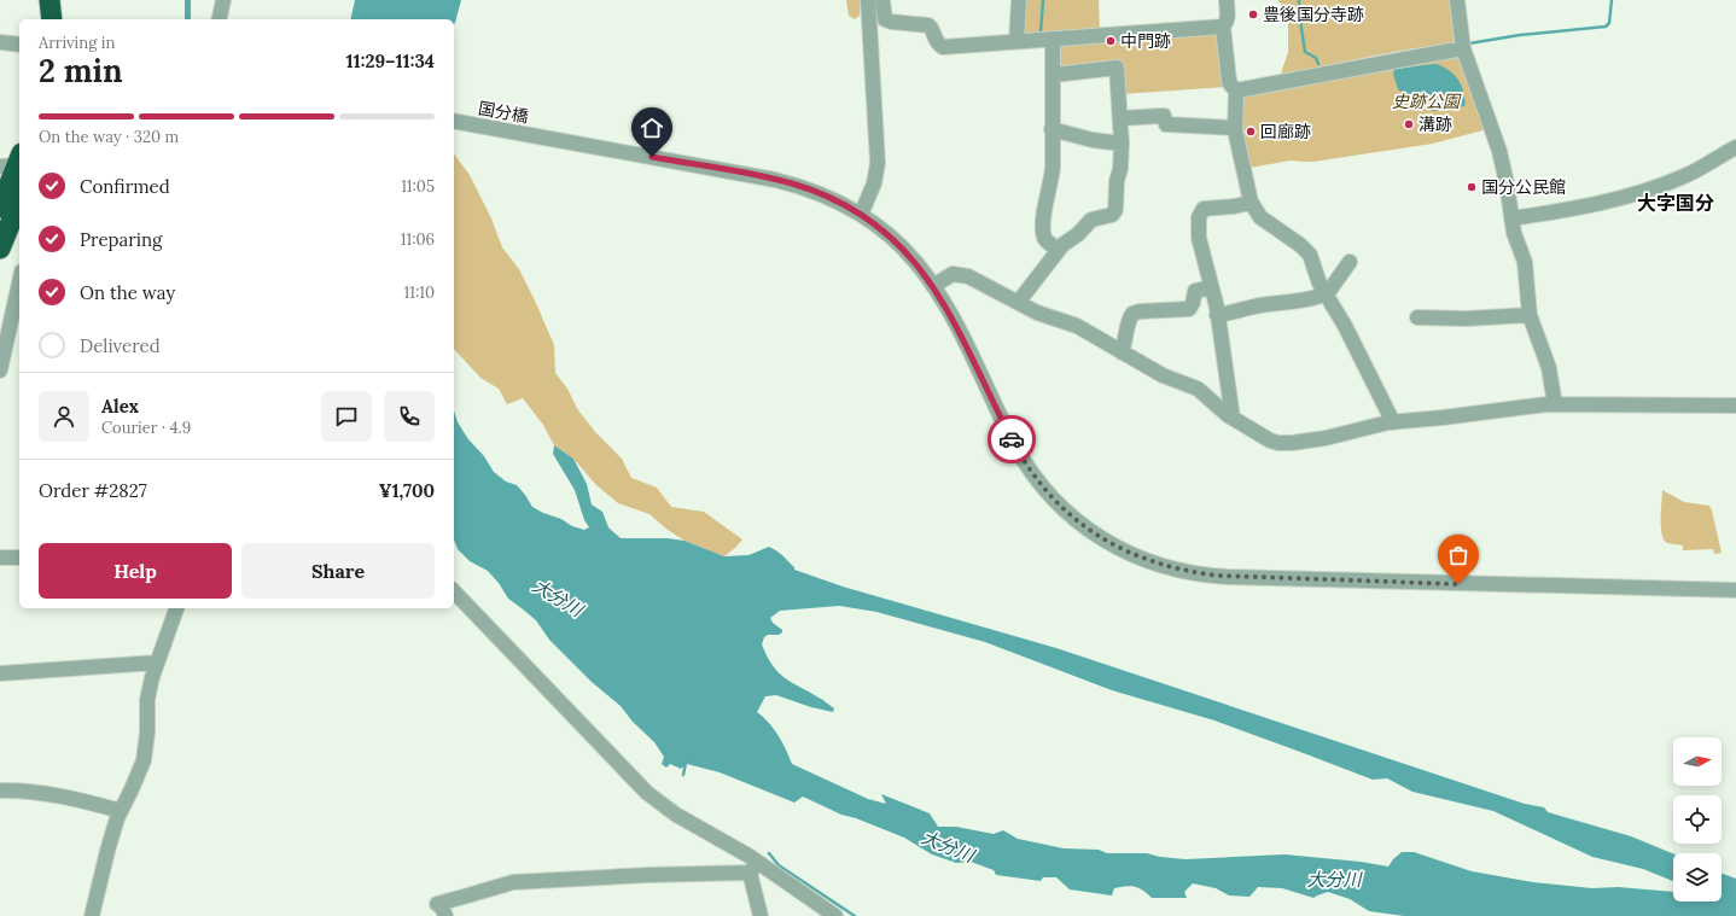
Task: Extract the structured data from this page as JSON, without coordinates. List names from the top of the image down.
{
  "streets": {
    "street": ["国分橋"]
  },
  "districts": ["大字国分"],
  "water": ["大分川"],
  "parks": ["史跡公園"],
  "places": [
    "豊後国分寺跡",
    "中門跡",
    "溝跡",
    "回廊跡",
    "国分公民館"
  ],
  "north": "right",
  "page": {
    "heading": ["2 min", "Arriving in", "11:29–11:34"],
    "panel": [
      "Alex",
      "Courier · 4.9",
      "Order #2827",
      "¥1,700"
    ],
    "bar": "On the way · 320 m",
    "list": [
      ["Confirmed", "11:05"],
      ["Preparing", "11:06"],
      ["On the way", "11:10"],
      "Delivered"
    ],
    "buttons": ["Help", "Share"]
  }
}
